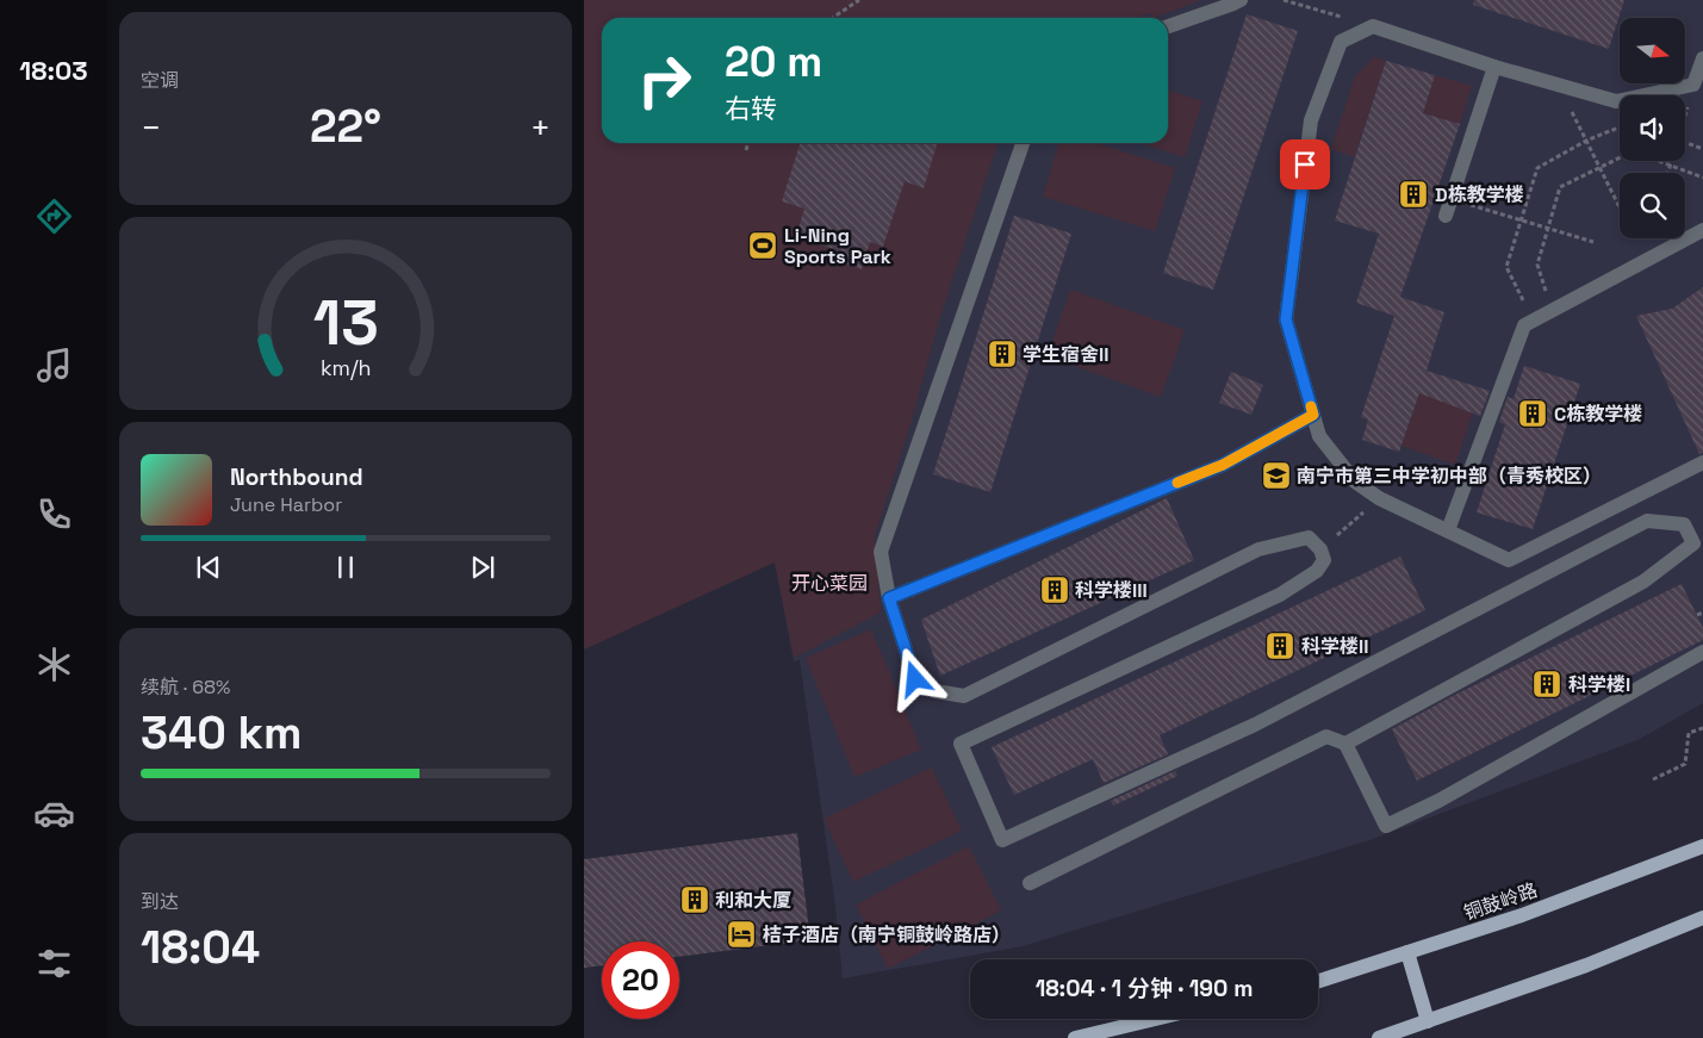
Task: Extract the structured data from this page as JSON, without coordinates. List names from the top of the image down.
{
  "streets": {
    "main road": ["铜鼓岭路"]
  },
  "parks": ["开心菜园"],
  "places": {
    "building": [
      "D栋教学楼",
      "学生宿舍II",
      "C栋教学楼",
      "科学楼III",
      "科学楼II",
      "科学楼I",
      "利和大厦"
    ],
    "sports": ["Li-Ning Sports Park"],
    "school or university": ["南宁市第三中学初中部（青秀校区）"],
    "hotel": ["桔子酒店（南宁铜鼓岭路店）"]
  },
  "north": "right",
  "page": {
    "tabs": "18:03",
    "tile": [
      "空调",
      ["续航 · 68%", "340 km"],
      ["到达", "18:04"]
    ],
    "turn": ["20 m", "右转"],
    "heat": ["−", "22°", "+"],
    "song": ["Northbound", "June Harbor"],
    "limit": "20",
    "trip": "18:04 · 1 分钟 · 190 m",
    "gauge": ["13", "km/h"]
  }
}
